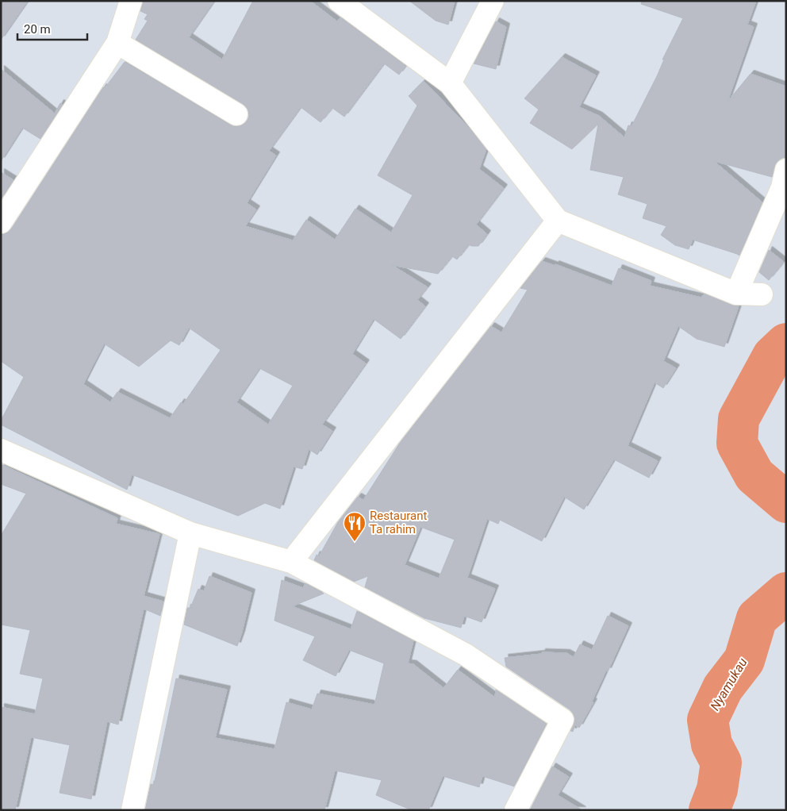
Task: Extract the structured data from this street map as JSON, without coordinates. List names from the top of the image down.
{
  "water": ["Nyamukau"],
  "places": {
    "restaurant": ["Restaurant Ta rahim"]
  },
  "scale_bar": "20 m"
}
